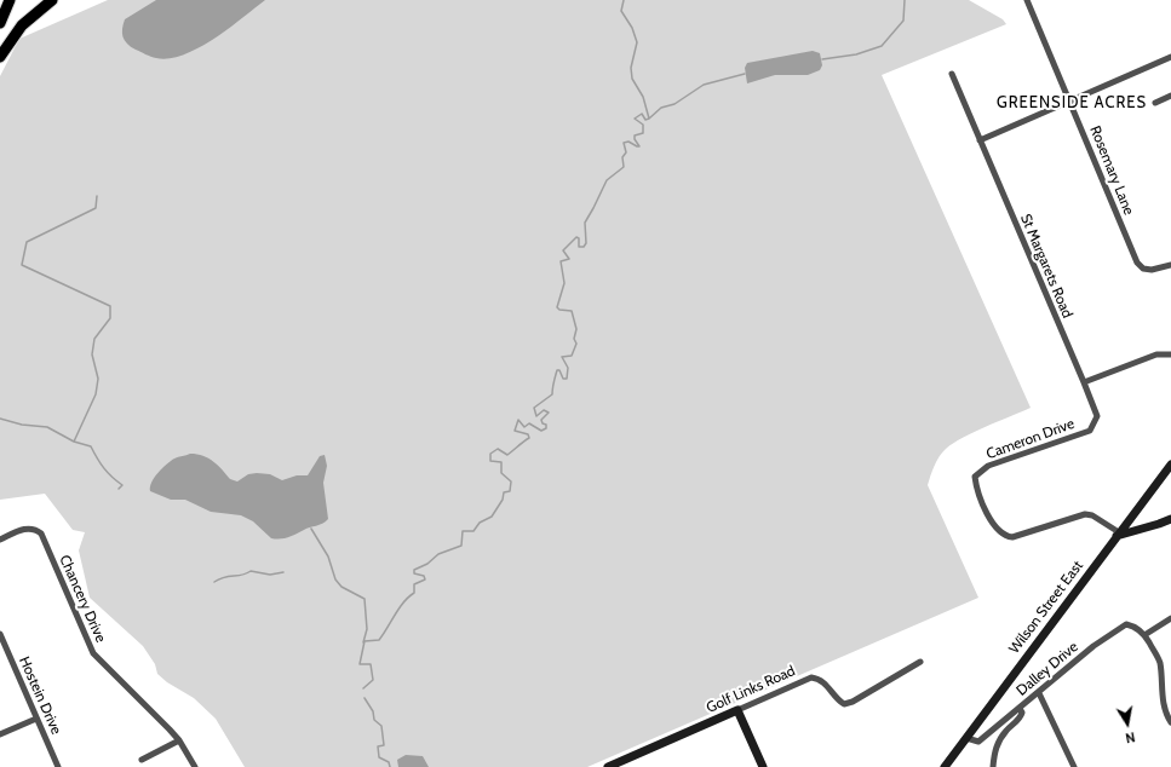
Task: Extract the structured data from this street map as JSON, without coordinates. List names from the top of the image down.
{
  "streets": {
    "main road": ["Wilson Street East", "Golf Links Road"],
    "street": [
      "Rosemary Lane",
      "St Margarets Road",
      "Cameron Drive",
      "Chancery Drive",
      "Dalley Drive",
      "Hostein Drive"
    ]
  },
  "crossings": [
    ["St Margarets Road", "Cameron Drive"],
    ["Cameron Drive", "Wilson Street East"],
    ["Wilson Street East", "Dalley Drive"]
  ],
  "districts": ["GREENSIDE ACRES"],
  "north": "bottom"
}
